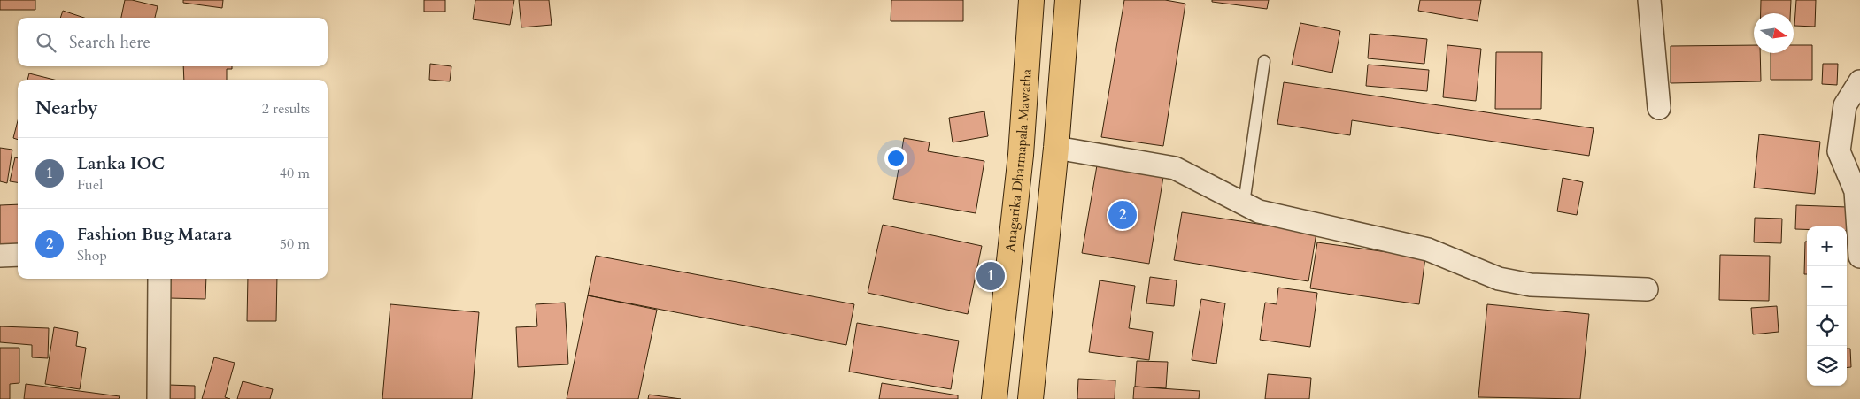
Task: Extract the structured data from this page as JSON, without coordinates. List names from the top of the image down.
{
  "streets": {
    "highway": ["Anagarika Dharmapala Mawatha"]
  },
  "north": "right",
  "page": {
    "search": "Search here",
    "heading": ["Nearby", "2 results"],
    "list": [
      {
        "mark": "1",
        "name": "Lanka IOC",
        "note": "Fuel",
        "value": "40 m"
      },
      {
        "mark": "2",
        "name": "Fashion Bug Matara",
        "note": "Shop",
        "value": "50 m"
      }
    ],
    "pins": ["2", "1"],
    "map_buttons": ["+", "−"]
  }
}
